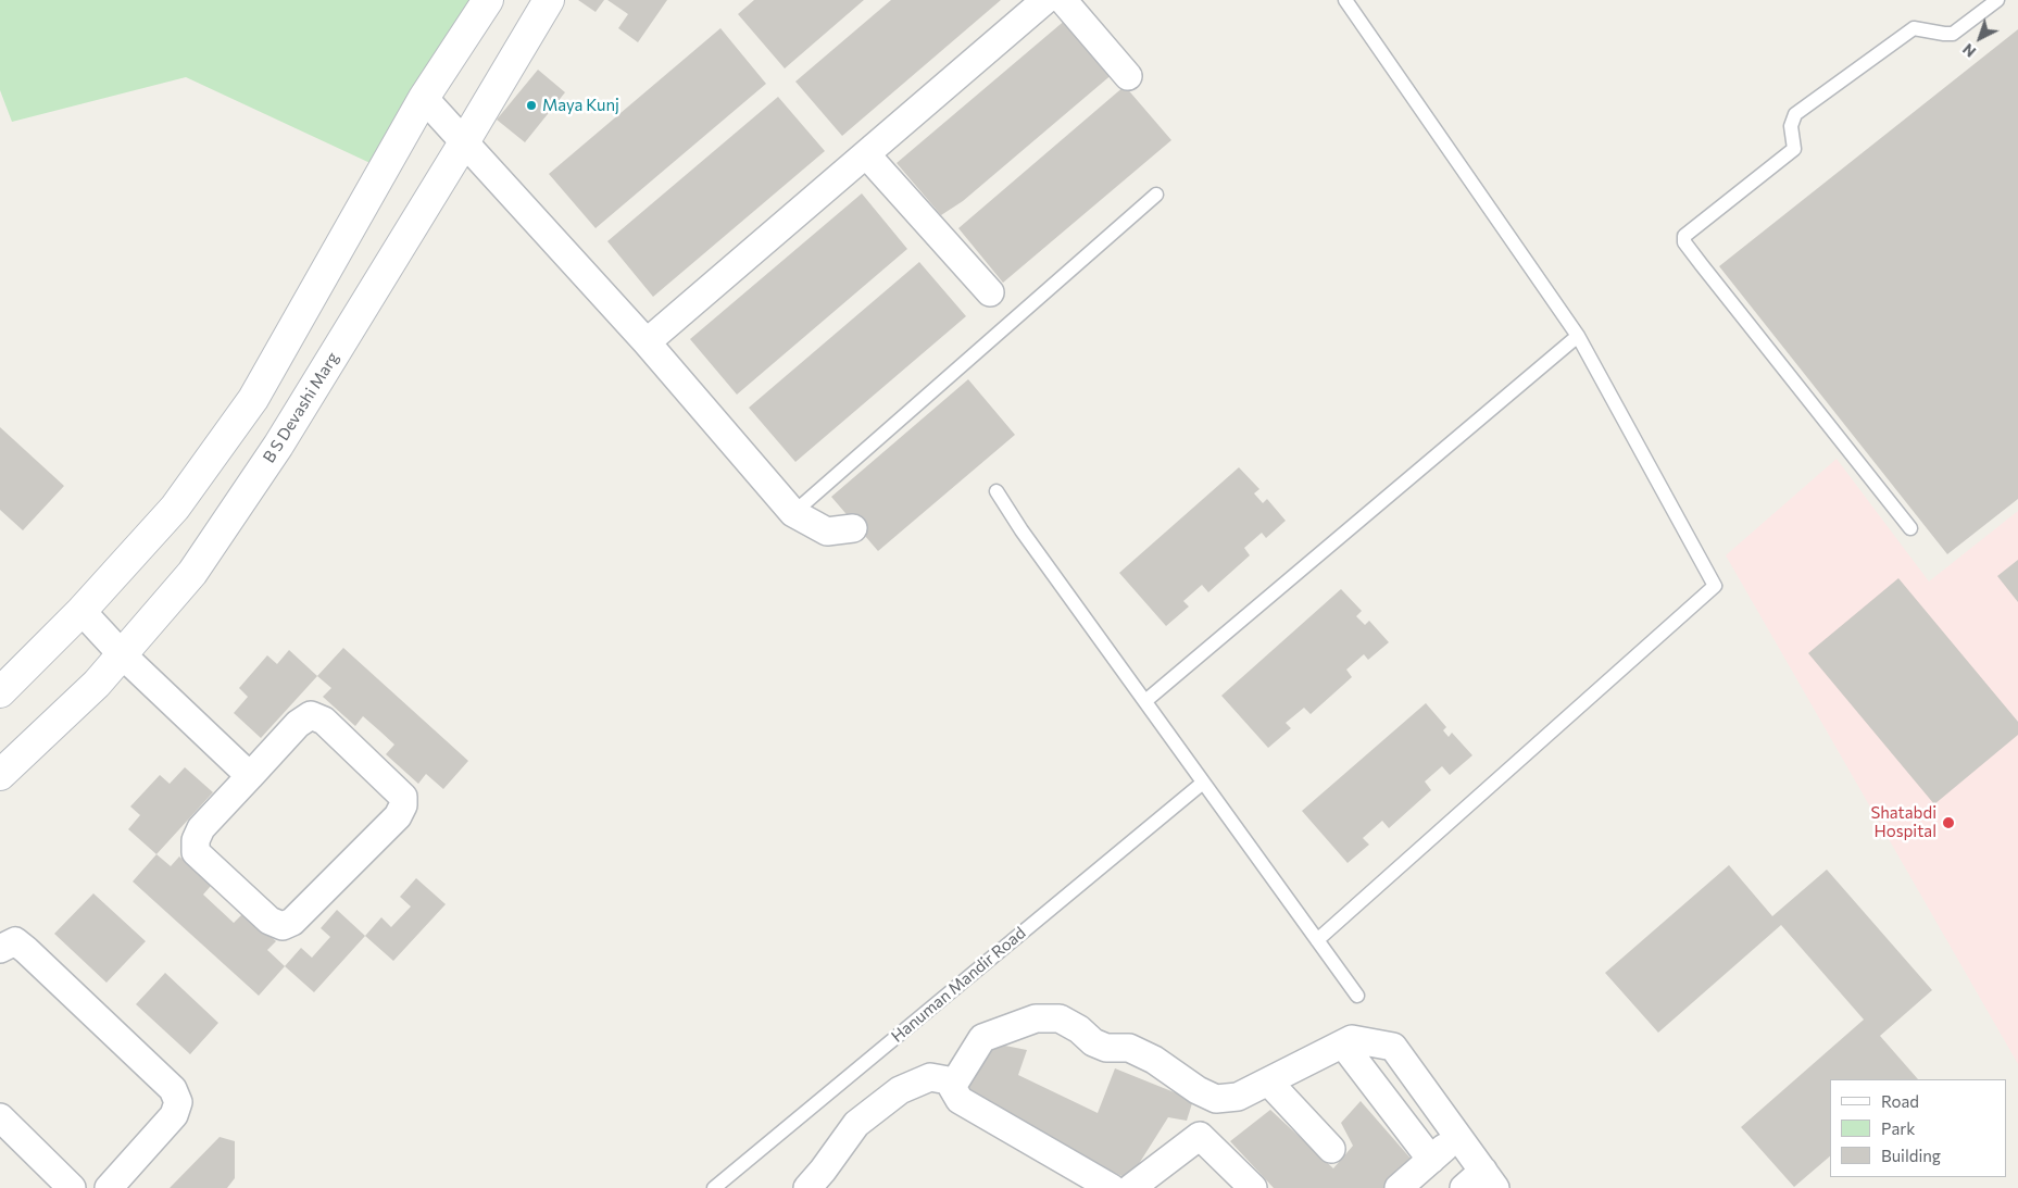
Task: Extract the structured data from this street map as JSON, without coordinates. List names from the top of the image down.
{
  "streets": {
    "main road": ["B S Devashi Marg"],
    "lane": ["Hanuman Mandir Road"]
  },
  "places": ["Maya Kunj", "Shatabdi Hospital"],
  "legend": ["Road", "Park", "Building"],
  "north": "bottom left"
}
